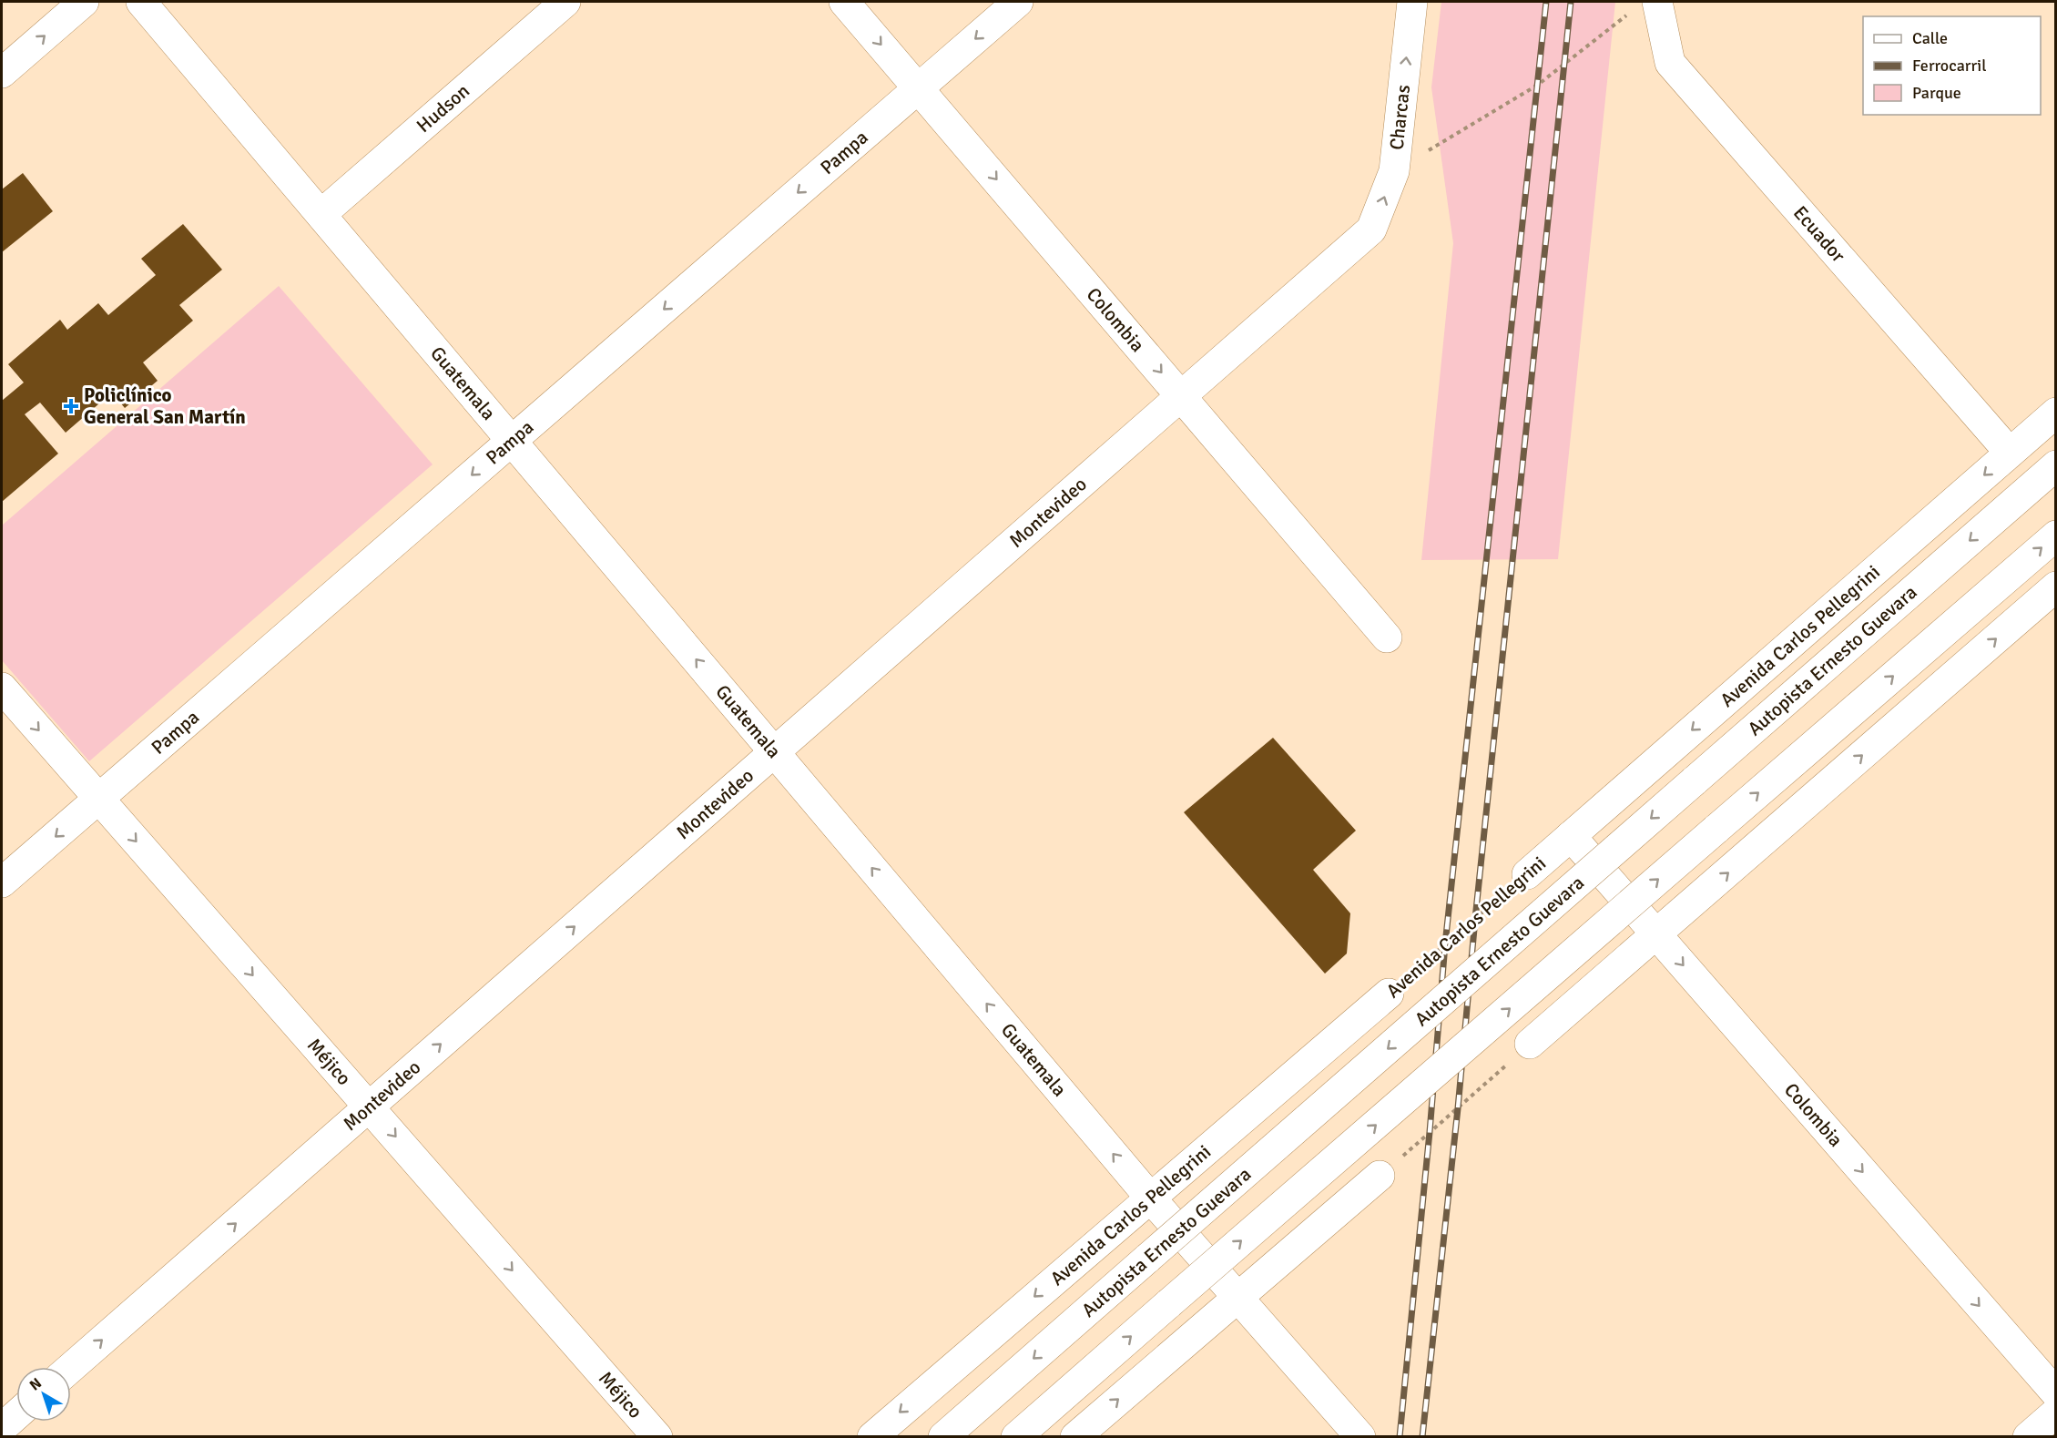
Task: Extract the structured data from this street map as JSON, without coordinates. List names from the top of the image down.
{
  "streets": {
    "main road": [
      "Hudson",
      "Charcas",
      "Pampa",
      "Ecuador",
      "Colombia",
      "Guatemala",
      "Montevideo",
      "Avenida Carlos Pellegrini",
      "Autopista Ernesto Guevara",
      "Méjico"
    ]
  },
  "crossings": [
    ["Hudson", "Guatemala"],
    ["Charcas", "Montevideo"],
    ["Pampa", "Colombia"],
    ["Pampa", "Guatemala"],
    ["Pampa", "Méjico"],
    ["Ecuador", "Avenida Carlos Pellegrini"],
    ["Colombia", "Montevideo"],
    ["Colombia", "Avenida Carlos Pellegrini"],
    ["Guatemala", "Montevideo"],
    ["Guatemala", "Avenida Carlos Pellegrini"],
    ["Montevideo", "Méjico"]
  ],
  "one_way": [
    "Charcas",
    "Pampa",
    "Colombia",
    "Guatemala",
    "Montevideo",
    "Méjico"
  ],
  "places": {
    "health": ["Policlínico General San Martín"]
  },
  "legend": ["Calle", "Ferrocarril", "Parque"],
  "north": "top left"
}
